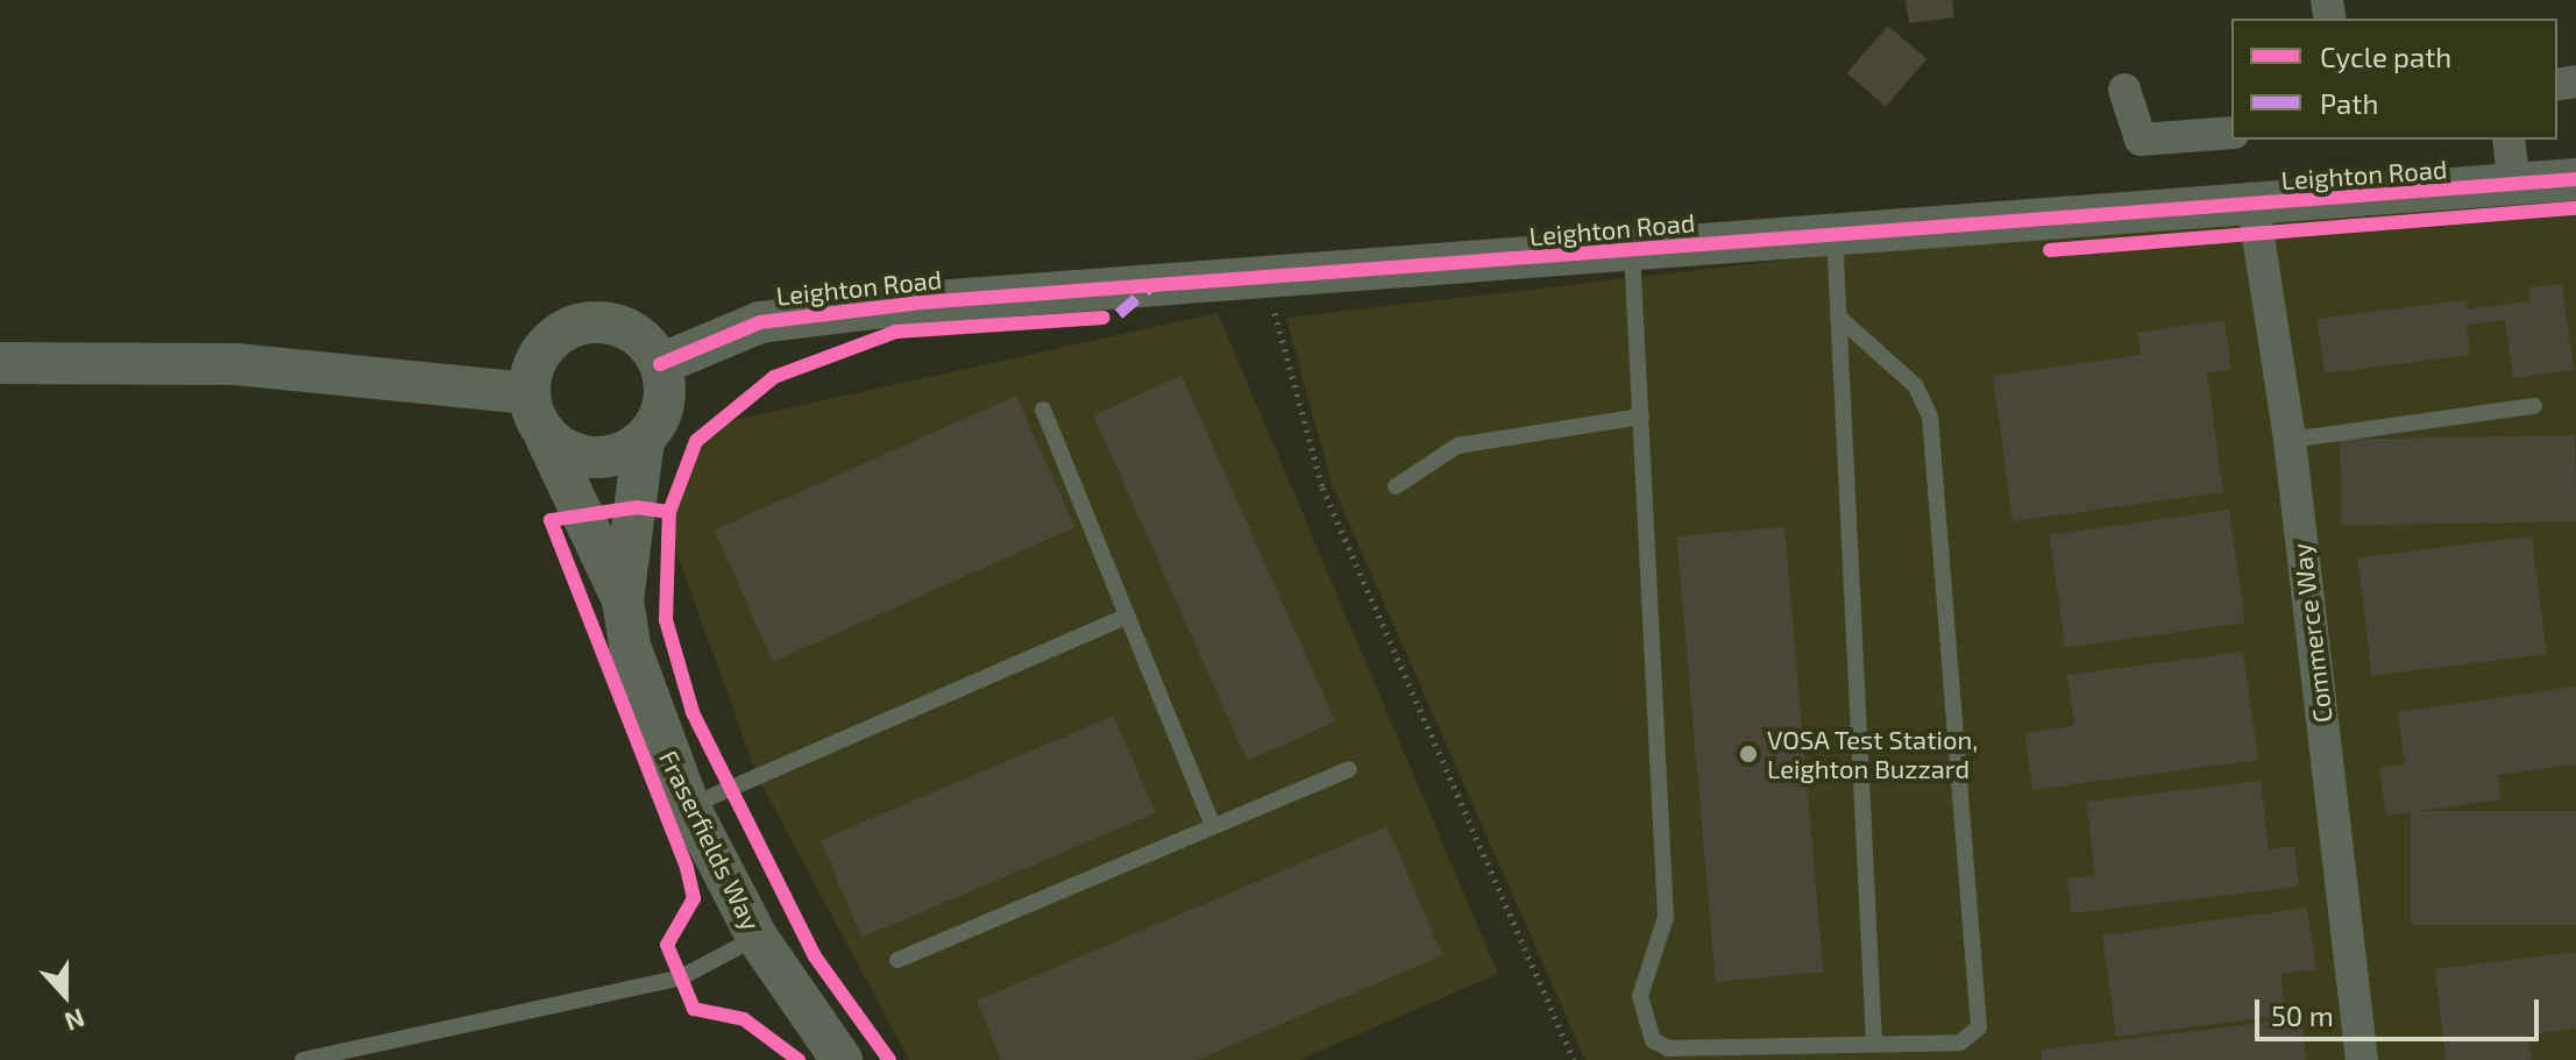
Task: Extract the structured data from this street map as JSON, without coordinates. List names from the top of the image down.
{
  "streets": {
    "street": ["Leighton Road", "Commerce Way", "Fraserfields Way"]
  },
  "crossings": [
    ["Leighton Road", "Commerce Way"],
    ["Leighton Road", "Fraserfields Way"]
  ],
  "places": ["VOSA Test Station, Leighton Buzzard"],
  "legend": ["Cycle path", "Path"],
  "scale_bar": "50 m",
  "north": "bottom"
}
